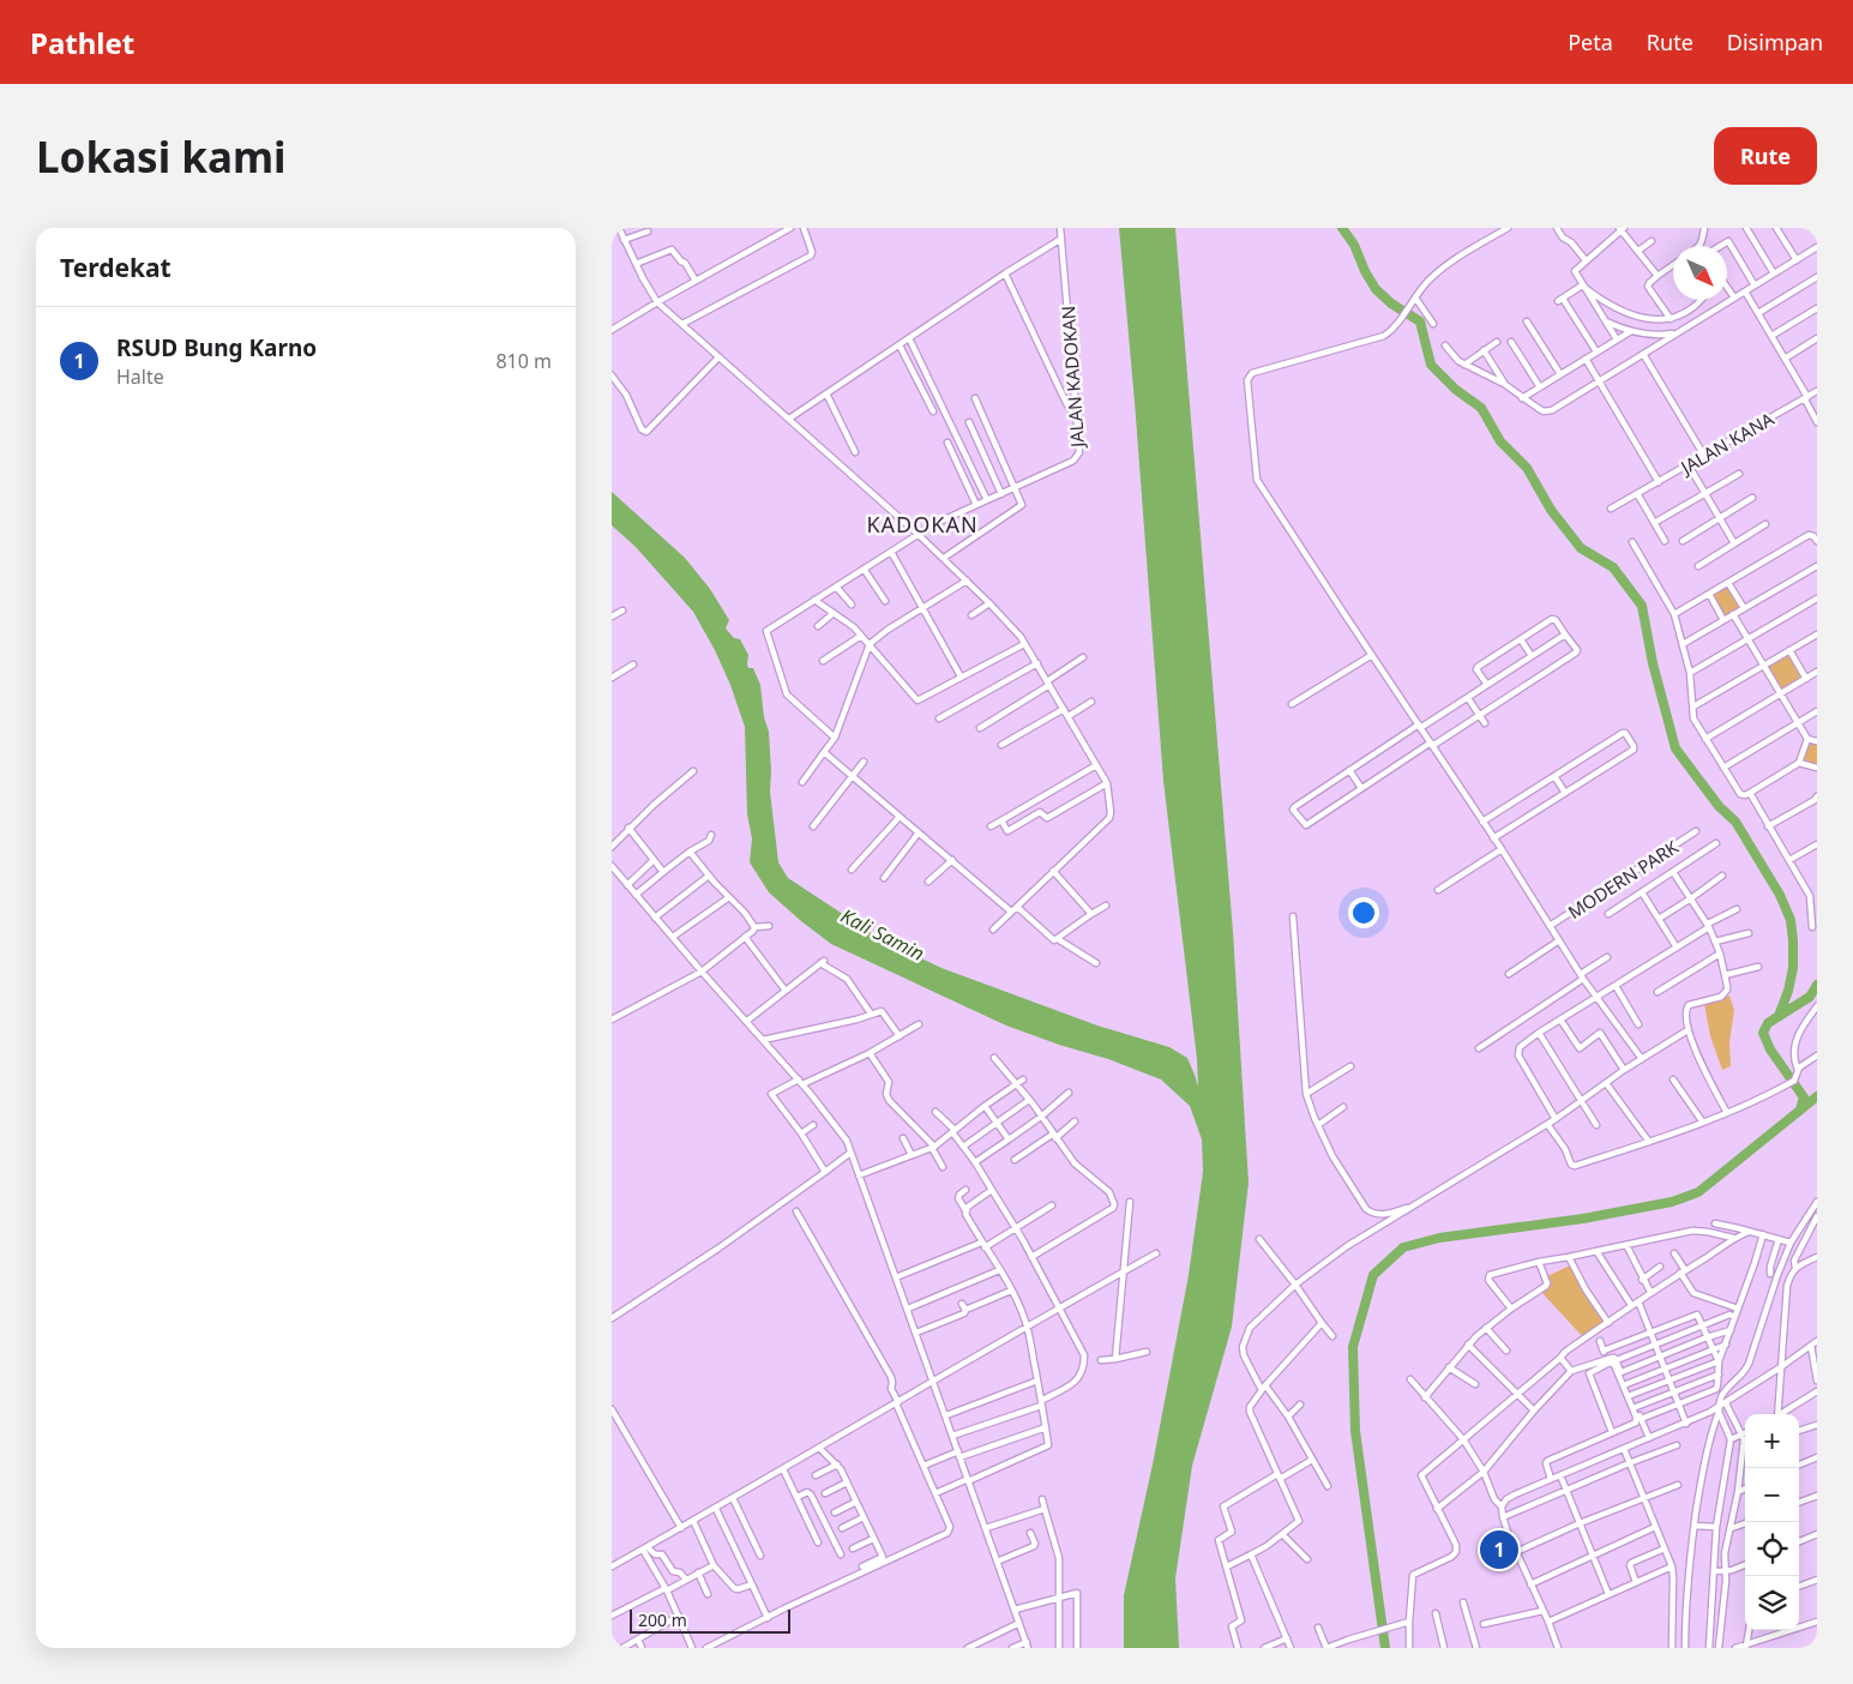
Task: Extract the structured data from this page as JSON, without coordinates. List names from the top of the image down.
{
  "streets": {
    "street": ["JALAN KADOKAN", "JALAN KANA", "MODERN PARK"]
  },
  "districts": ["KADOKAN"],
  "water": ["Kali Samin"],
  "scale_bar": "200 m",
  "north": "bottom right",
  "page": {
    "header": "Pathlet",
    "nav": ["Peta", "Rute", "Disimpan"],
    "buttons": "Rute",
    "title": "Lokasi kami",
    "heading": "Terdekat",
    "list": [
      {
        "mark": "1",
        "name": "RSUD Bung Karno",
        "note": "Halte",
        "value": "810 m"
      }
    ],
    "map_buttons": ["+", "−"],
    "pins": "1",
    "scale": "200 m"
  }
}
